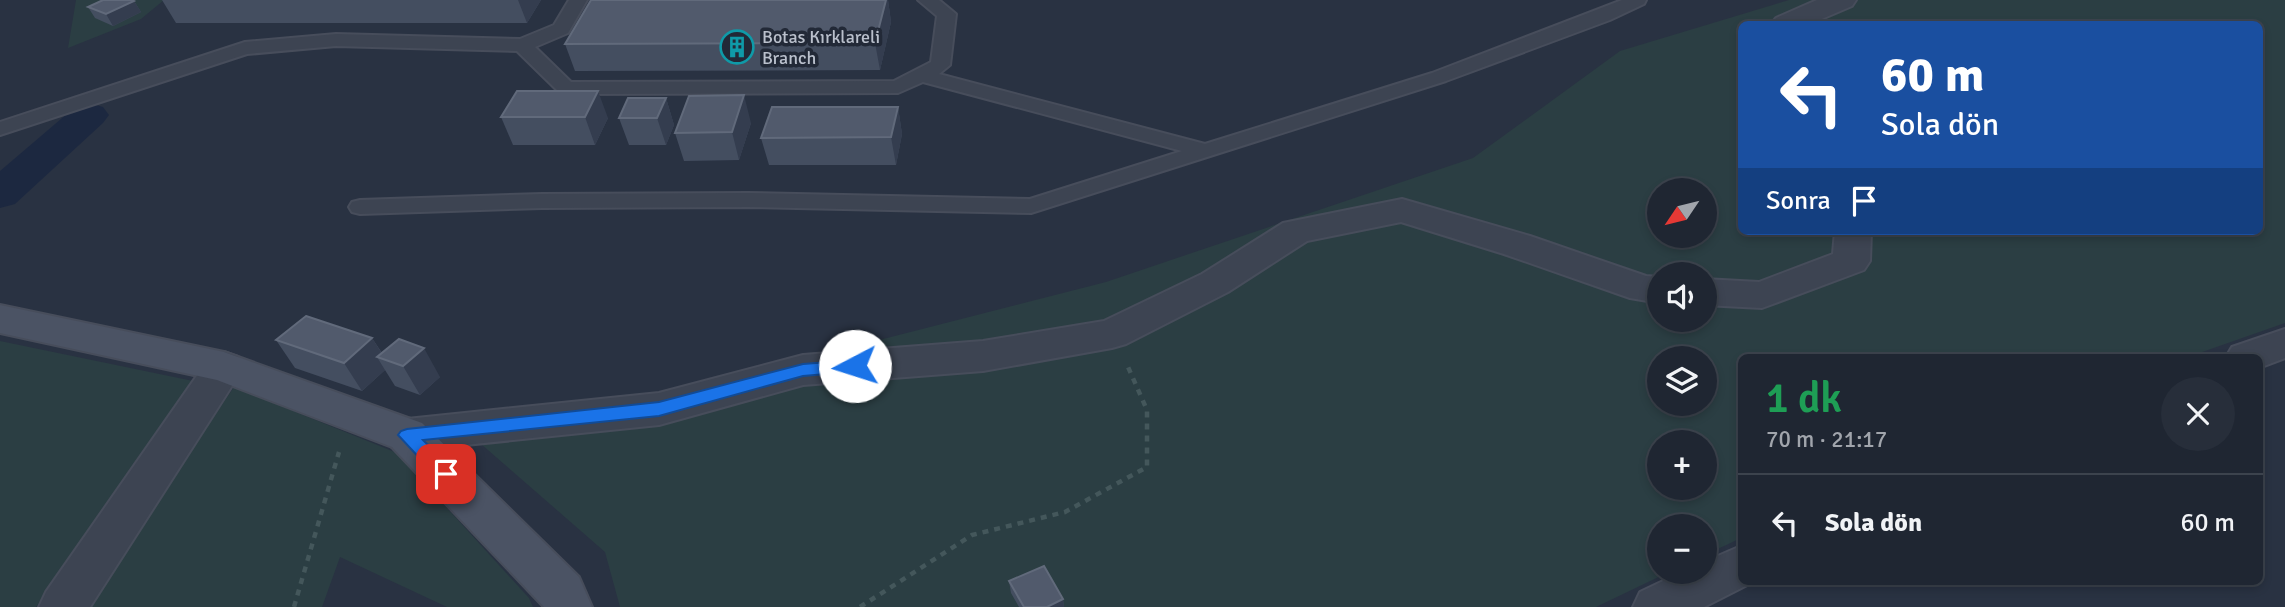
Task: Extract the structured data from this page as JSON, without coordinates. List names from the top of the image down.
{
  "places": {
    "building": ["Botas Kırklareli Branch"]
  },
  "north": "bottom left",
  "page": {
    "turn": ["60 m", "Sola dön"],
    "then": "Sonra",
    "map_buttons": ["+", "−"],
    "heading": ["1 dk", "70 m · 21:17"],
    "list": [
      {
        "name": "Sola dön",
        "value": "60 m"
      }
    ]
  }
}
